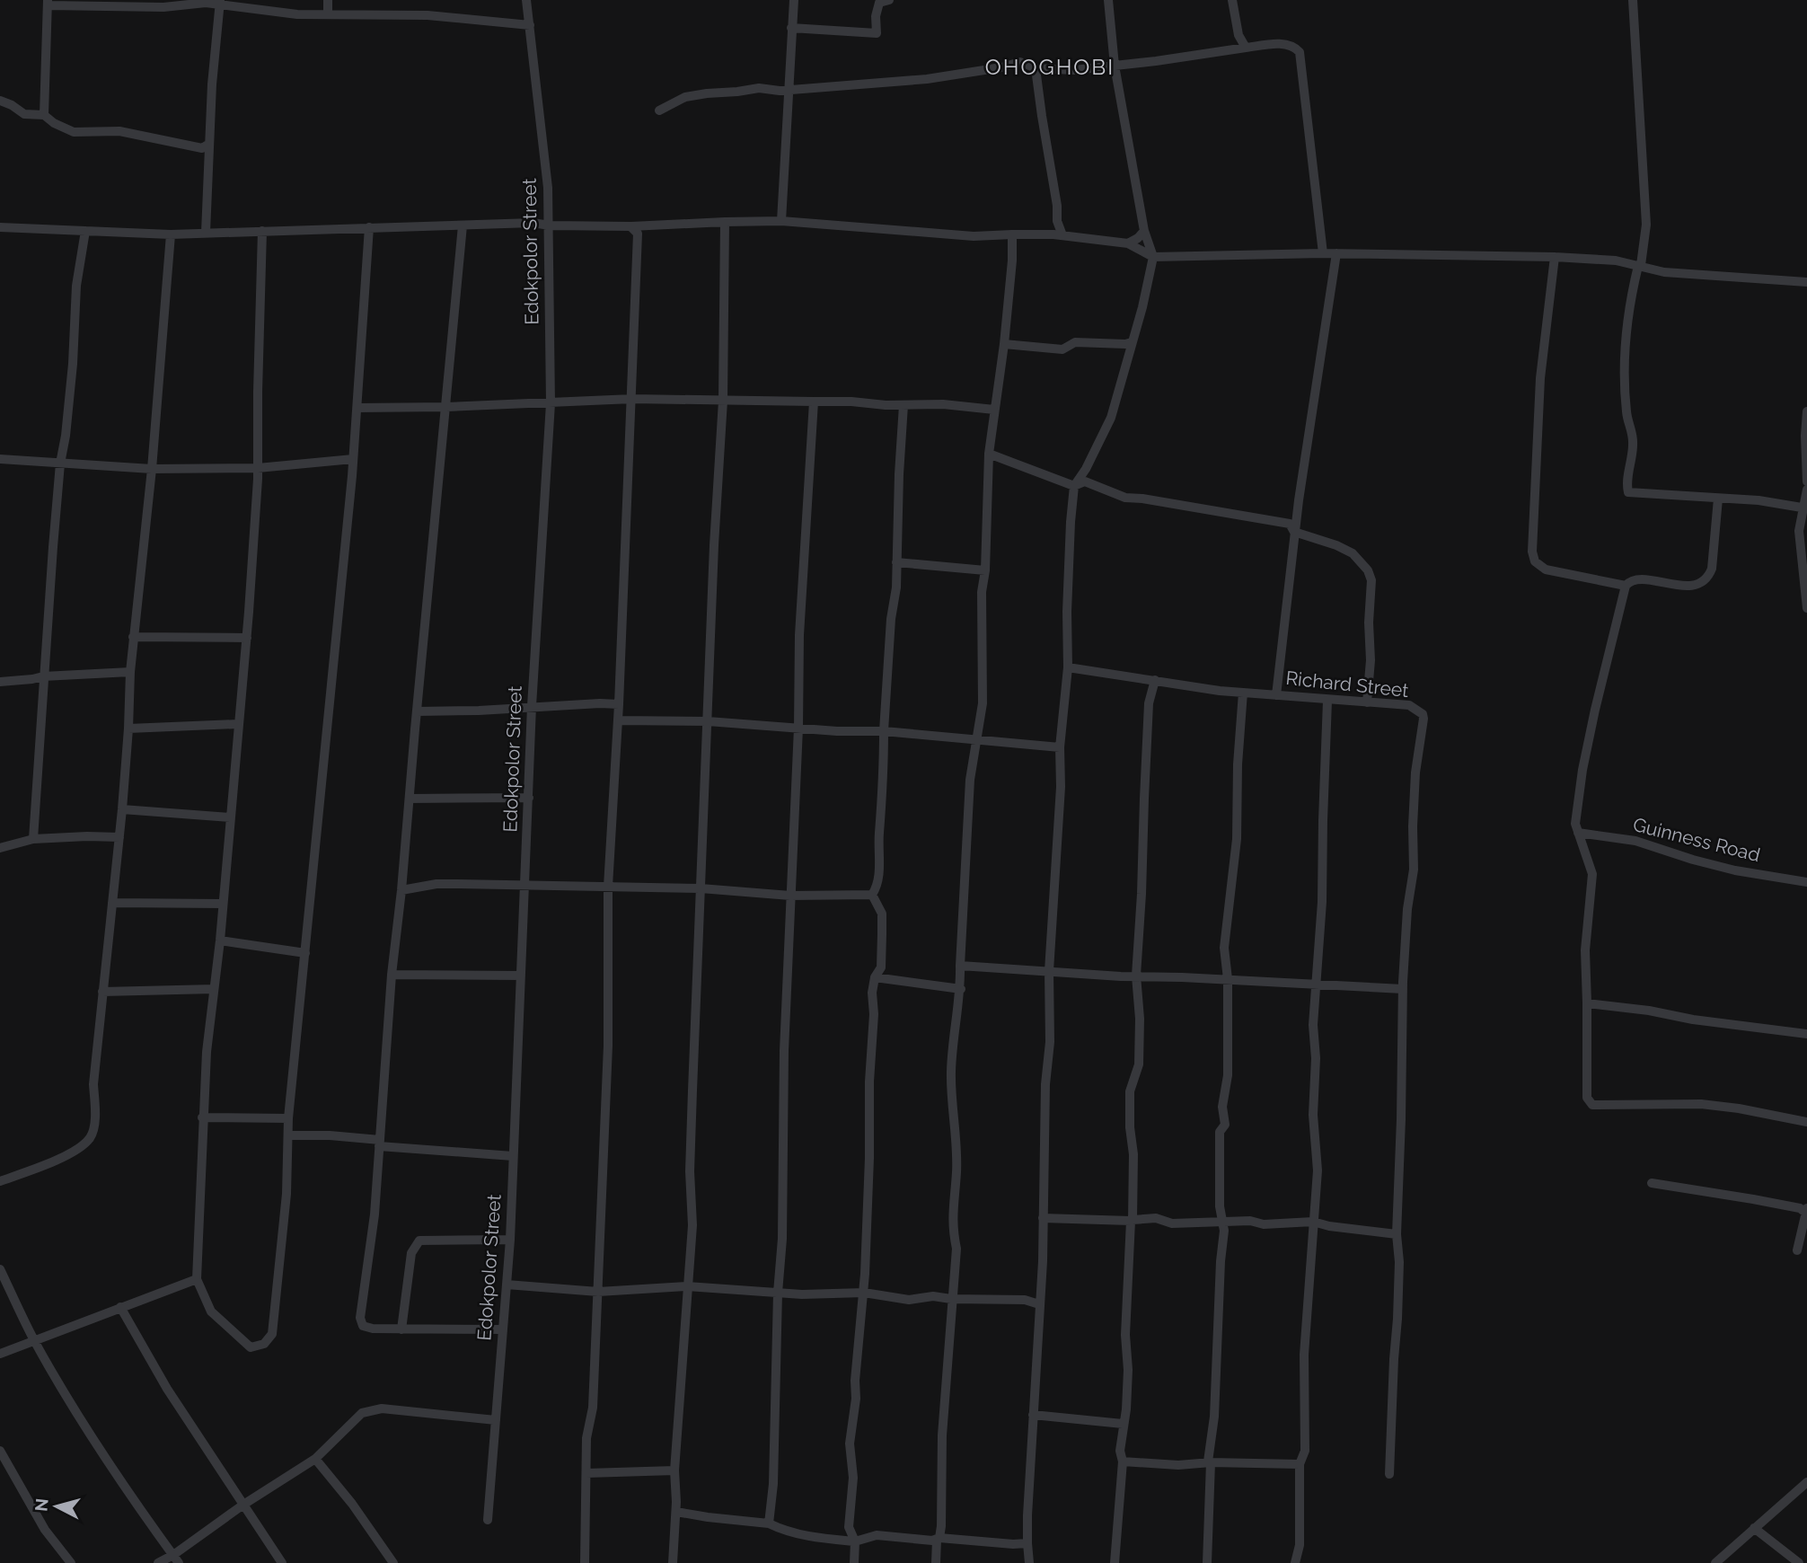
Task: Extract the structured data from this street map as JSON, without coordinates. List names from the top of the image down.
{
  "streets": {
    "street": ["Edokpolor Street", "Richard Street", "Guinness Road"]
  },
  "districts": ["OHOGHOBI"],
  "north": "left"
}
